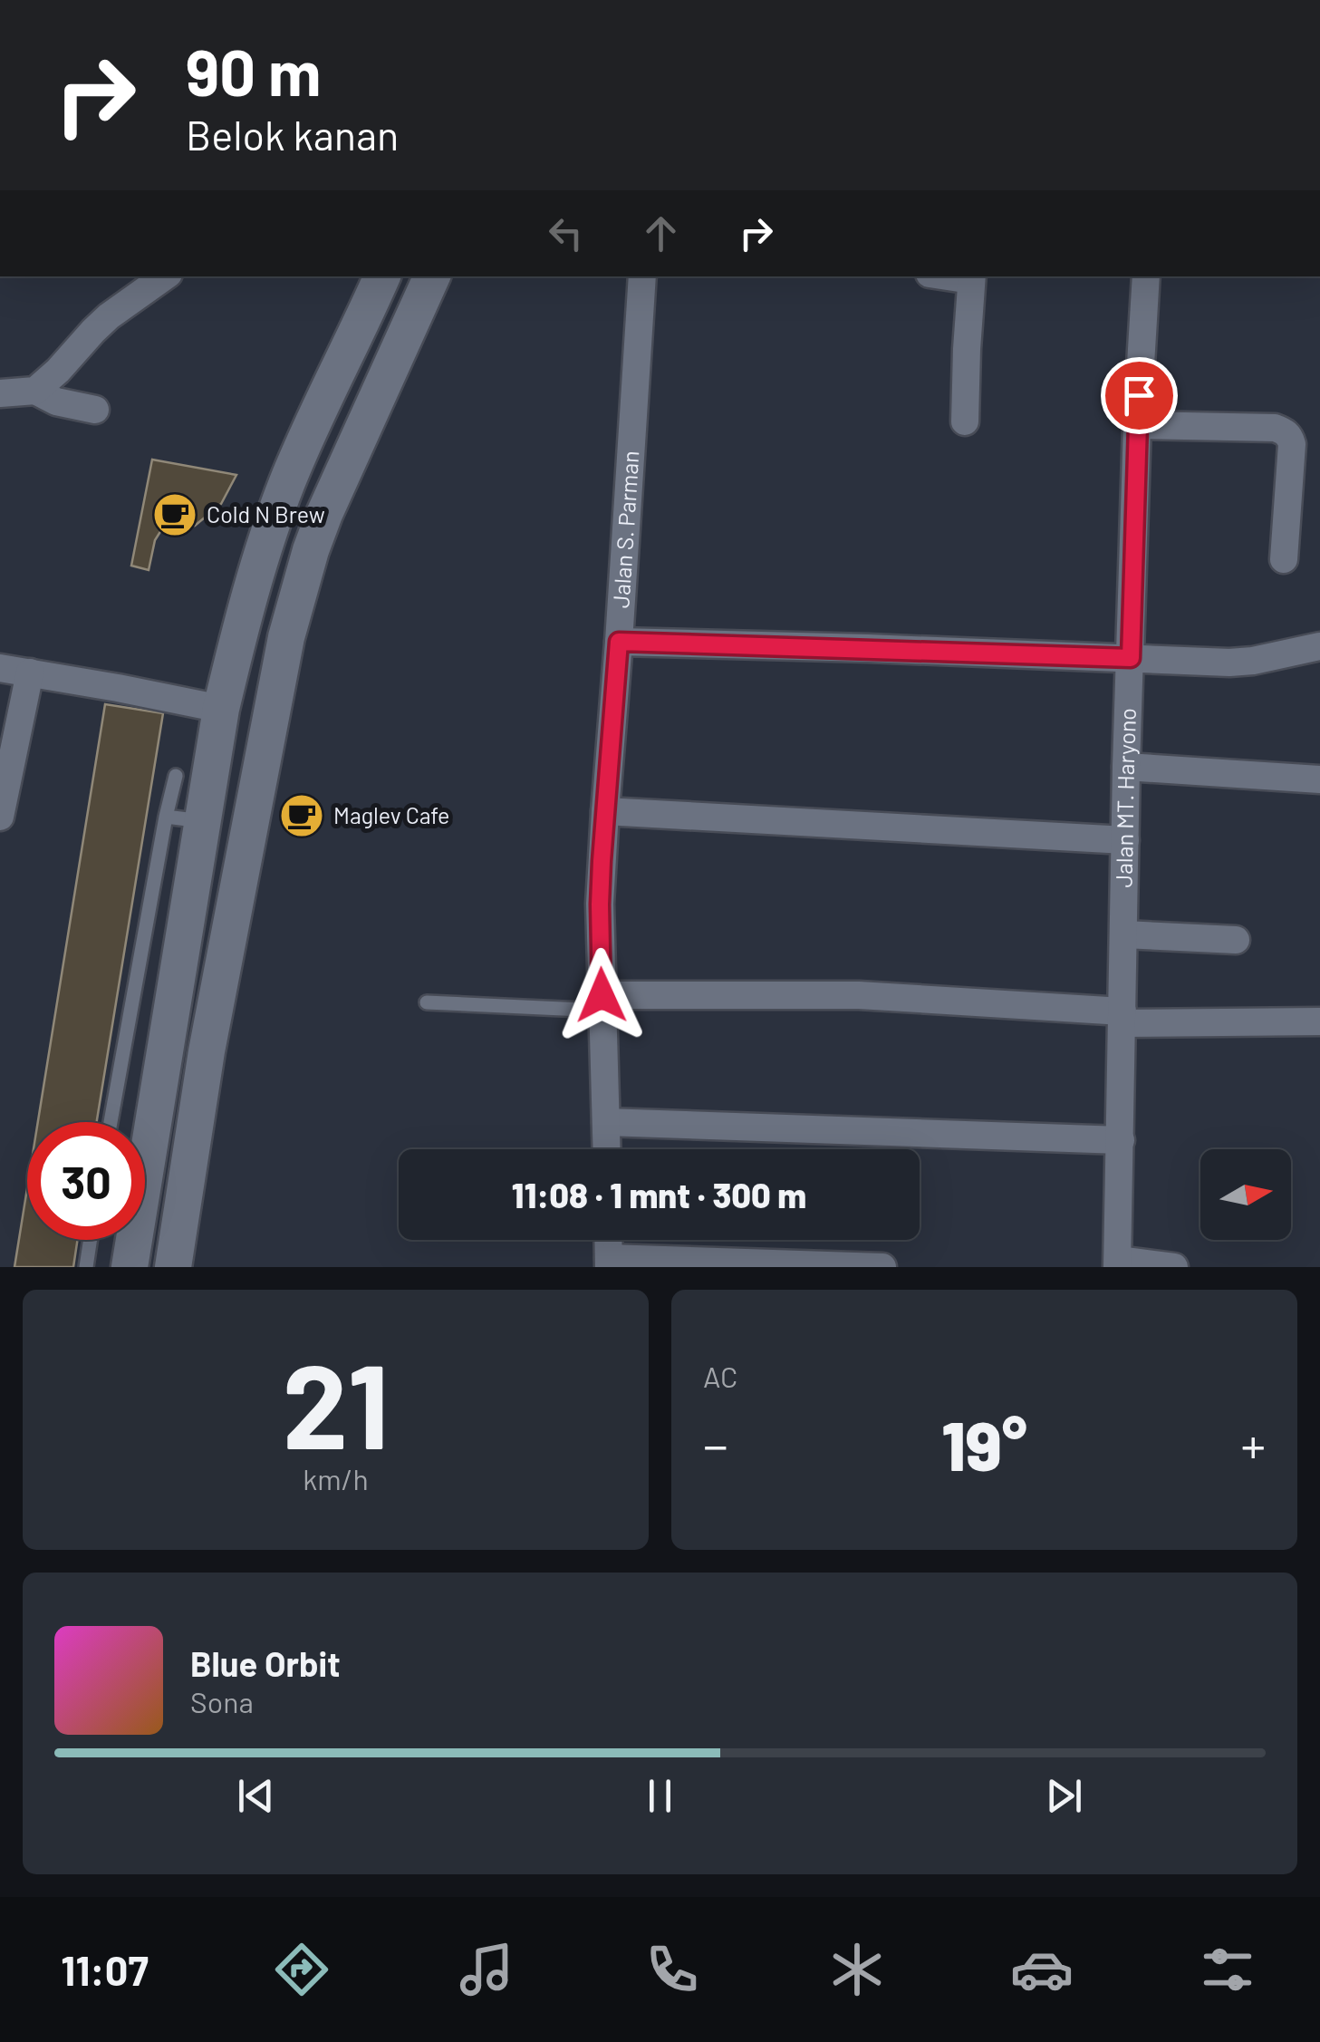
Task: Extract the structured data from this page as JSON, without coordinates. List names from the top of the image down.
{
  "streets": {
    "street": ["Jalan S. Parman", "Jalan MT. Haryono"]
  },
  "places": {
    "cafe": ["Cold N Brew", "Maglev Cafe"]
  },
  "north": "right",
  "page": {
    "turn": ["90 m", "Belok kanan"],
    "limit": "30",
    "trip": "11:08 · 1 mnt · 300 m",
    "tile": [
      ["21", "km/h"],
      "AC"
    ],
    "heat": ["−", "19°", "+"],
    "song": ["Blue Orbit", "Sona"],
    "tabs": "11:07"
  }
}
